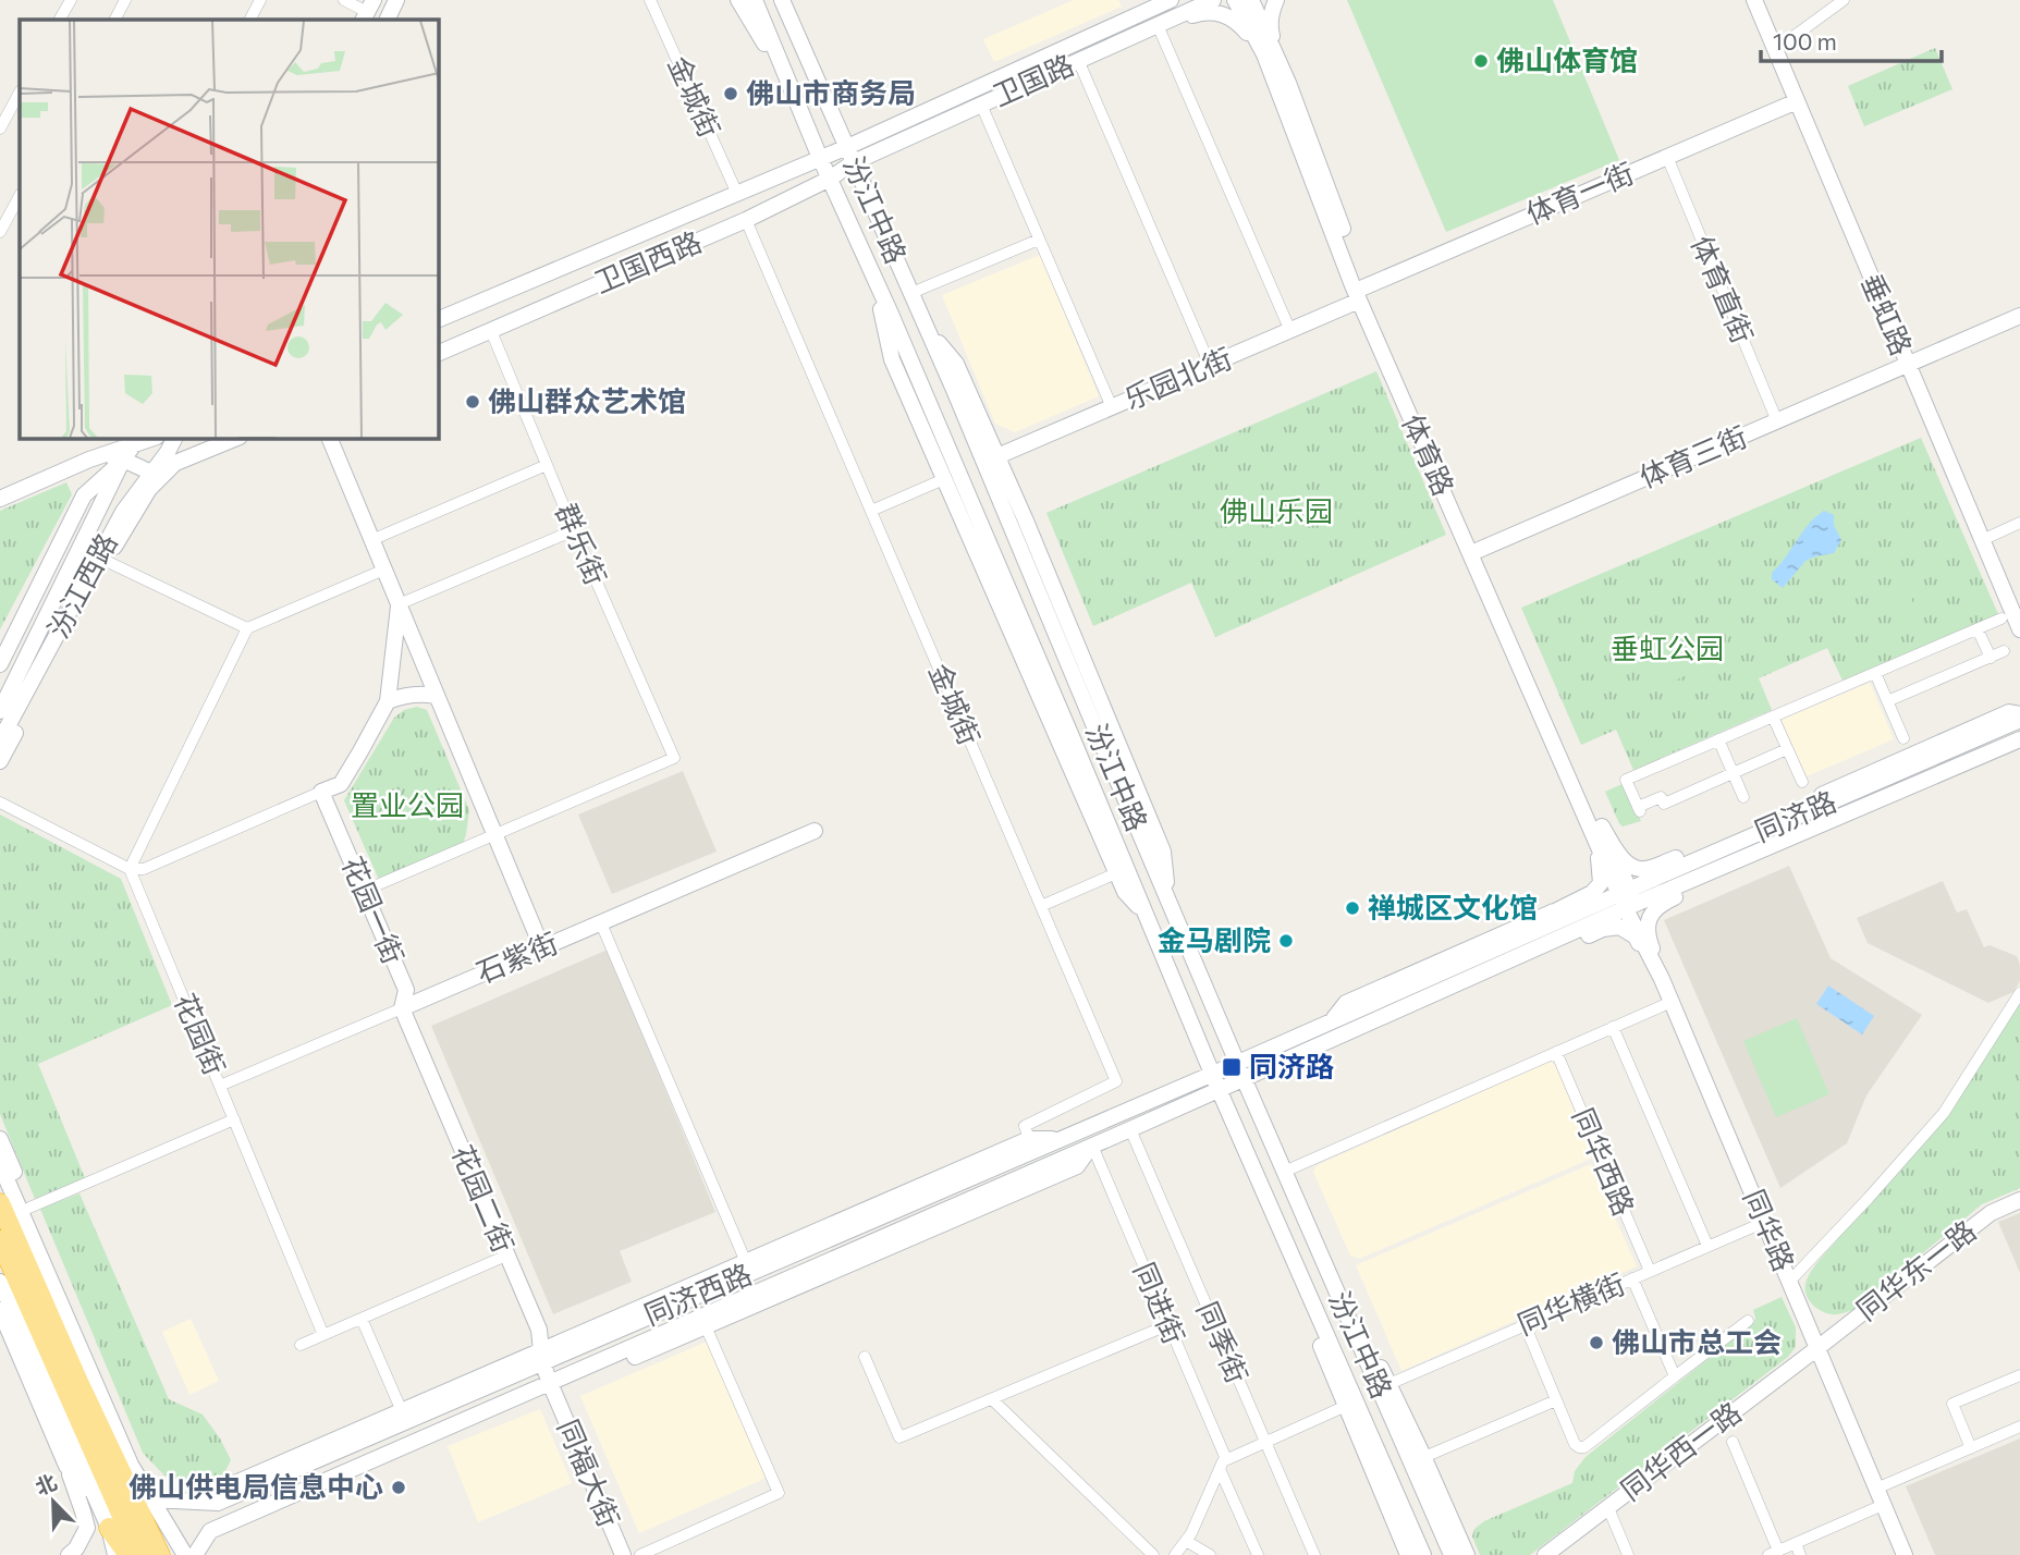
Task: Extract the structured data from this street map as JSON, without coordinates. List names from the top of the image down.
{
  "streets": {
    "main road": [
      "卫国路",
      "体育一街",
      "汾江中路",
      "卫国西路",
      "垂虹路",
      "乐园北街",
      "体育路",
      "体育三街",
      "汾江西路",
      "同济路",
      "花园一街",
      "石紫街",
      "花园二街",
      "同华路",
      "同华东一路",
      "同济西路",
      "同华西一路",
      "同福大街"
    ],
    "street": [
      "金城街",
      "体育直街",
      "群乐街",
      "花园街",
      "同华西路",
      "同进街",
      "同华横街",
      "同季街"
    ]
  },
  "crossings": [
    ["卫国路", "汾江中路"],
    ["卫国路", "卫国西路"],
    ["金城街", "卫国西路"],
    ["体育一街", "体育直街"],
    ["体育一街", "垂虹路"],
    ["体育一街", "乐园北街"],
    ["体育一街", "体育路"],
    ["汾江中路", "卫国西路"],
    ["汾江中路", "同济路"],
    ["汾江中路", "同济西路"],
    ["汾江中路", "同华横街"],
    ["卫国西路", "群乐街"],
    ["体育直街", "体育三街"],
    ["垂虹路", "体育三街"],
    ["乐园北街", "体育路"],
    ["体育路", "体育三街"],
    ["体育路", "同济路"],
    ["体育路", "同华路"],
    ["同济路", "同华路"],
    ["同济路", "同济西路"],
    ["花园一街", "石紫街"],
    ["花园一街", "花园二街"],
    ["石紫街", "花园街"],
    ["石紫街", "花园二街"],
    ["同华西路", "同华横街"],
    ["花园二街", "同济西路"],
    ["花园二街", "同福大街"],
    ["同华路", "同华东一路"],
    ["同华路", "同华横街"],
    ["同华路", "同华西一路"],
    ["同华东一路", "同华西一路"],
    ["同济西路", "同进街"],
    ["同济西路", "同季街"],
    ["同济西路", "同福大街"]
  ],
  "parks": ["佛山乐园", "垂虹公园", "置业公园"],
  "places": {
    "other": [
      "佛山体育馆",
      "佛山市商务局",
      "佛山群众艺术馆",
      "禅城区文化馆",
      "金马剧院",
      "佛山市总工会",
      "佛山供电局信息中心"
    ],
    "transit": ["同济路"]
  },
  "scale_bar": "100 m",
  "north": "top left"
}
